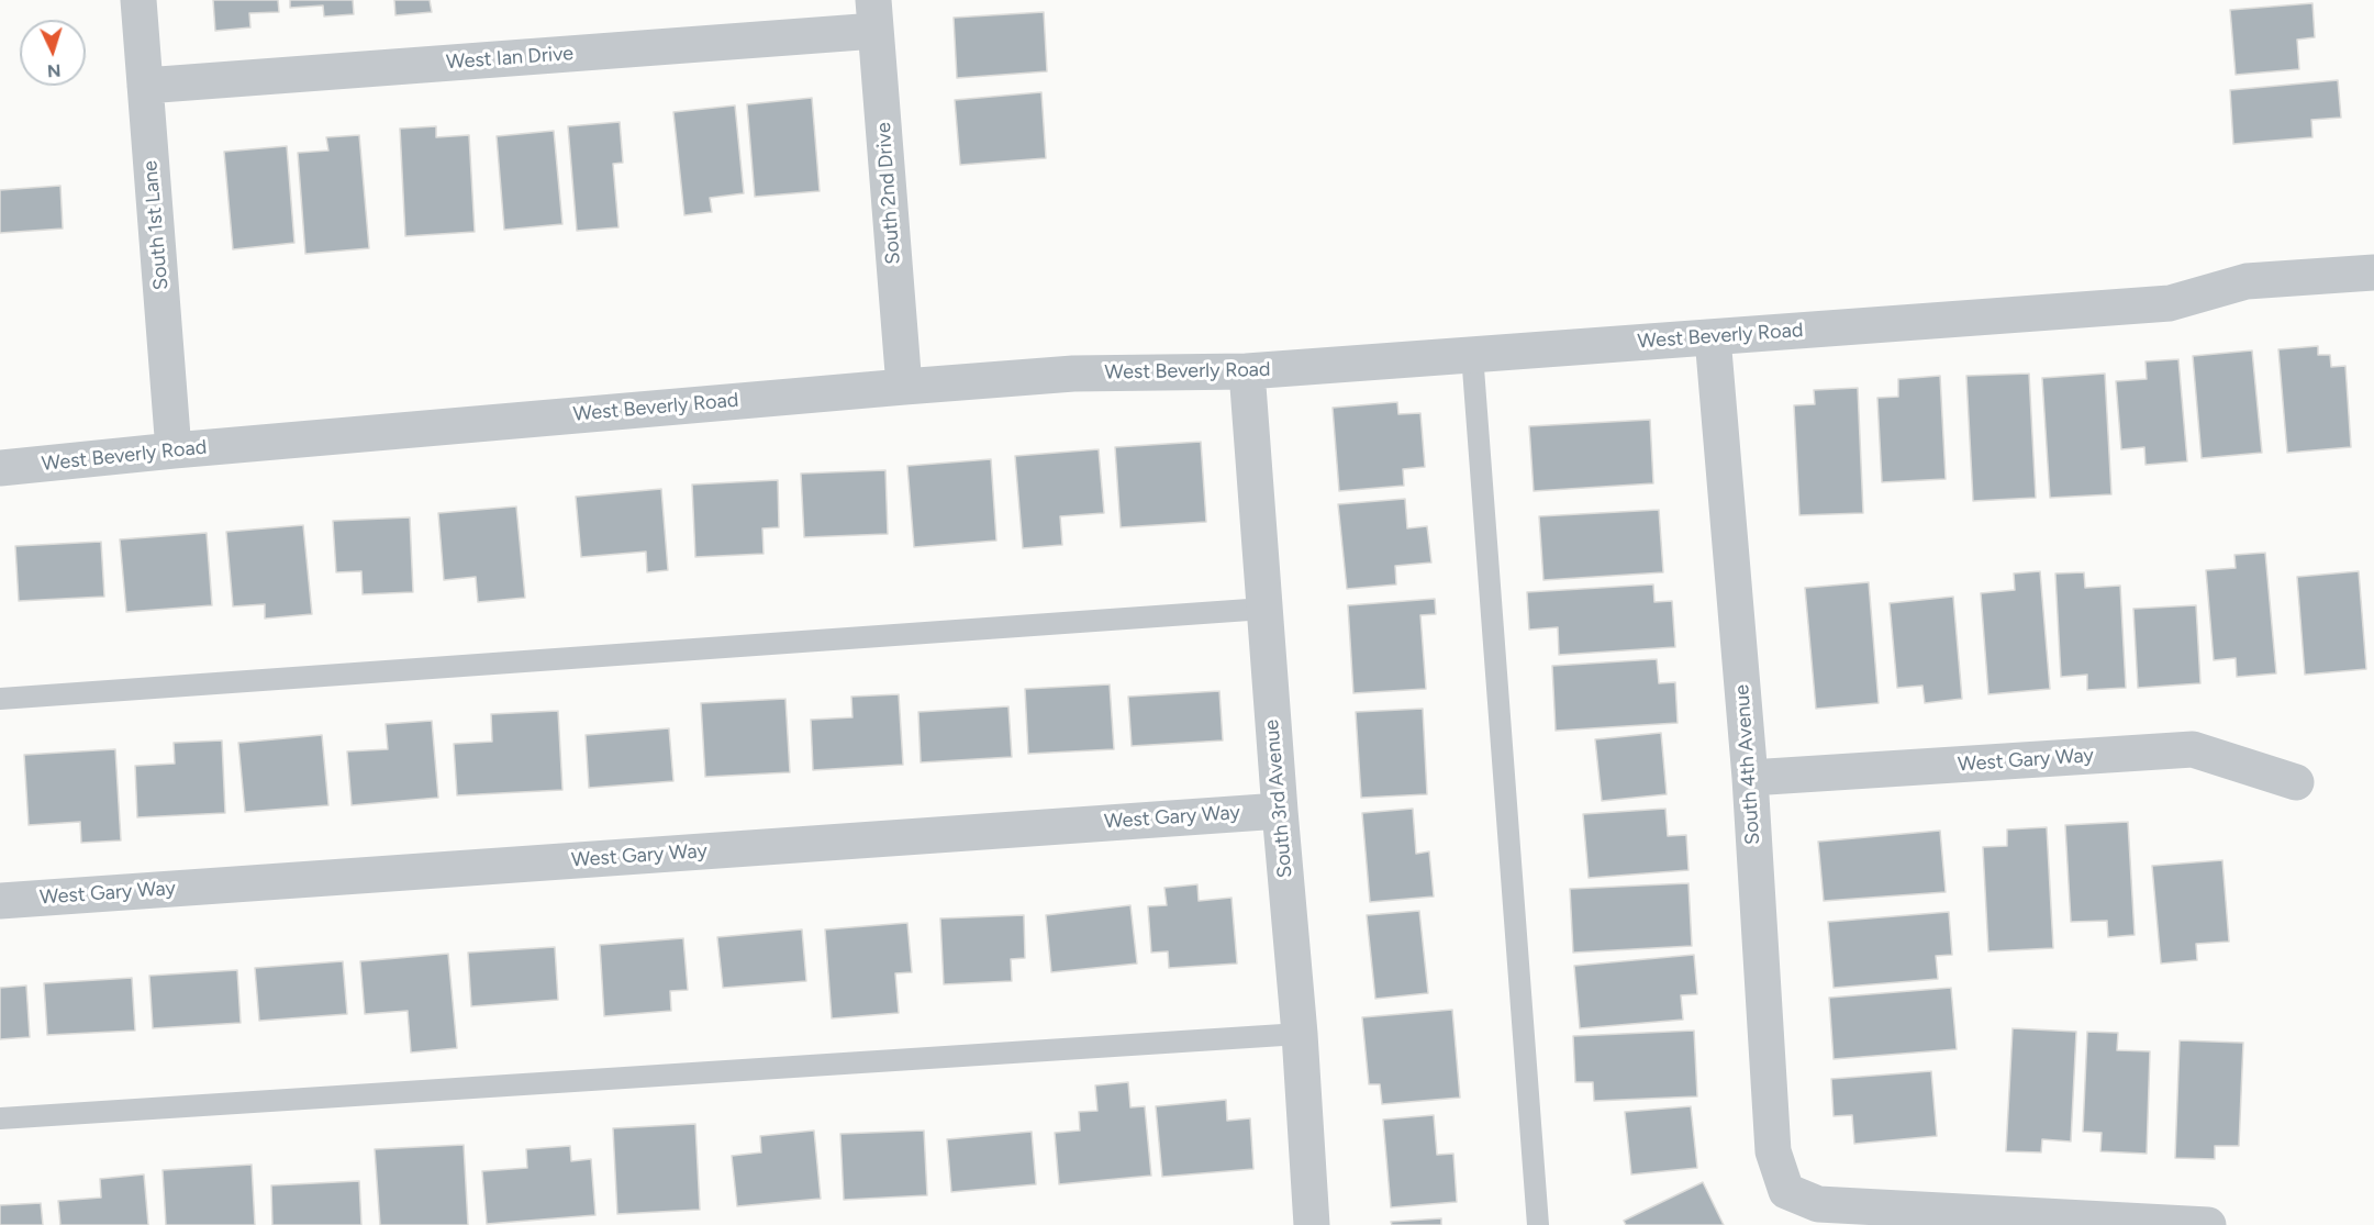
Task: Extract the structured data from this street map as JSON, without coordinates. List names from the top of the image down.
{
  "streets": {
    "street": [
      "West Ian Drive",
      "South 2nd Drive",
      "South 1st Lane",
      "West Beverly Road",
      "West Gary Way",
      "South 4th Avenue",
      "South 3rd Avenue"
    ]
  },
  "crossings": [
    ["West Ian Drive", "South 2nd Drive"],
    ["West Ian Drive", "South 1st Lane"],
    ["South 2nd Drive", "West Beverly Road"],
    ["South 1st Lane", "West Beverly Road"],
    ["West Beverly Road", "South 4th Avenue"],
    ["West Beverly Road", "South 3rd Avenue"],
    ["West Gary Way", "South 4th Avenue"],
    ["West Gary Way", "South 3rd Avenue"]
  ],
  "north": "bottom"
}
